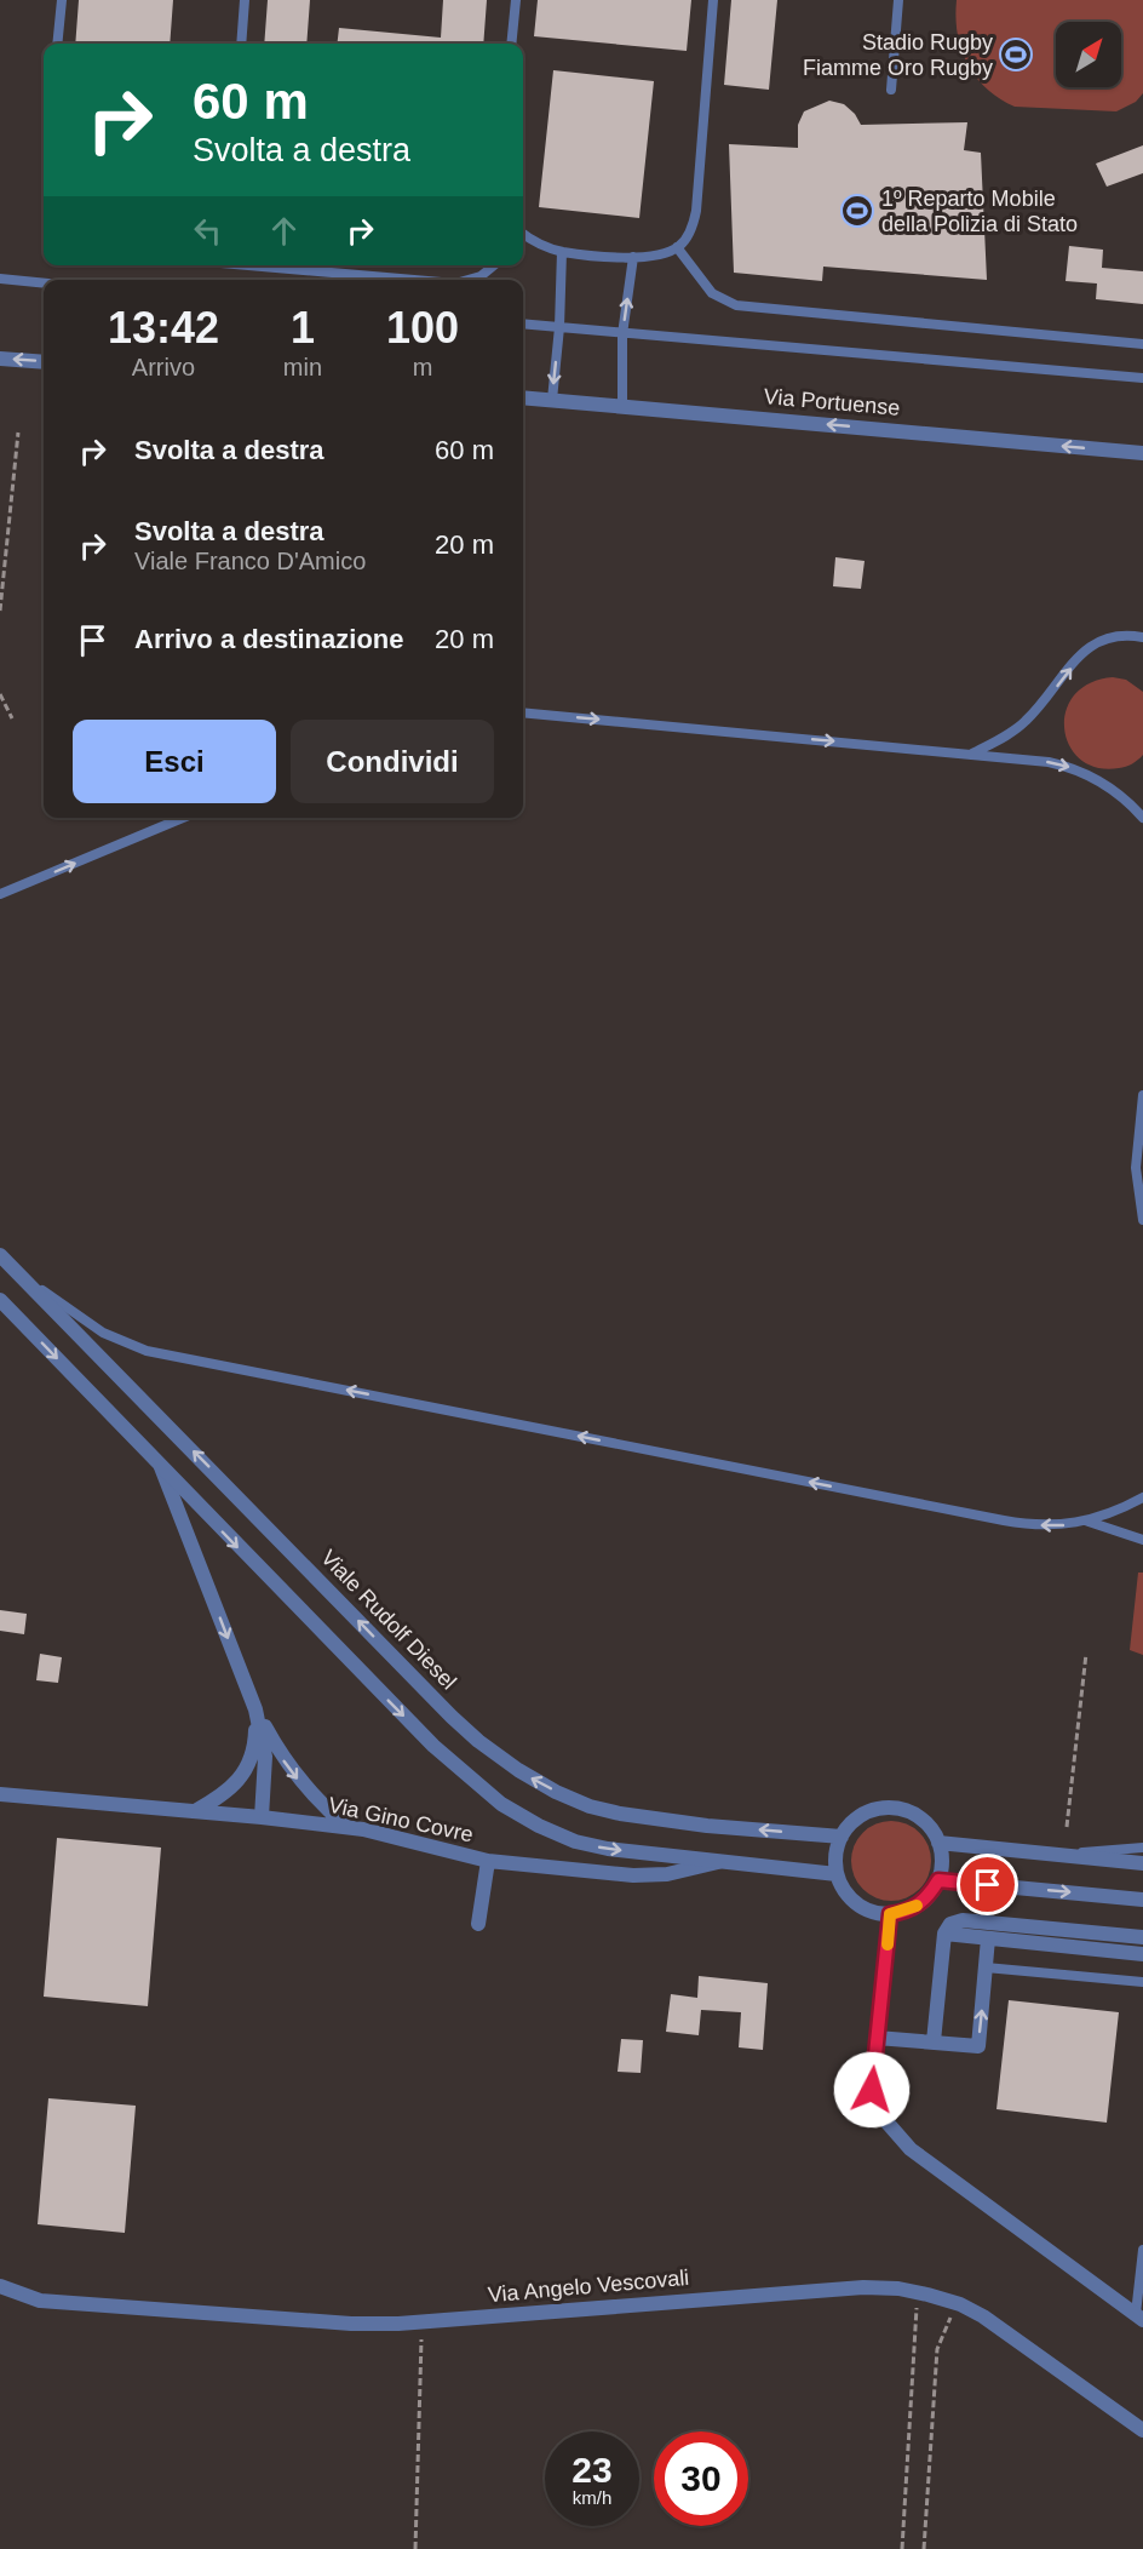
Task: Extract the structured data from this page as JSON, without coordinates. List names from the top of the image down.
{
  "streets": {
    "street": [
      "Via Portuense",
      "Viale Rudolf Diesel",
      "Via Gino Covre",
      "Via Angelo Vescovali"
    ]
  },
  "one_way": ["Via Portuense"],
  "places": {
    "sports": ["Stadio Rugby Fiamme Oro Rugby", "1º Reparto Mobile della Polizia di Stato"]
  },
  "north": "top right",
  "page": {
    "turn": ["60 m", "Svolta a destra"],
    "eta": [
      "13:42",
      "Arrivo",
      "1",
      "min",
      "100",
      "m"
    ],
    "list": [
      {
        "name": "Svolta a destra",
        "value": "60 m"
      },
      {
        "name": "Svolta a destra",
        "note": "Viale Franco D'Amico",
        "value": "20 m"
      },
      {
        "name": "Arrivo a destinazione",
        "value": "20 m"
      }
    ],
    "buttons": ["Esci", "Condividi"],
    "speed": "23 km/h",
    "limit": "30"
  }
}
